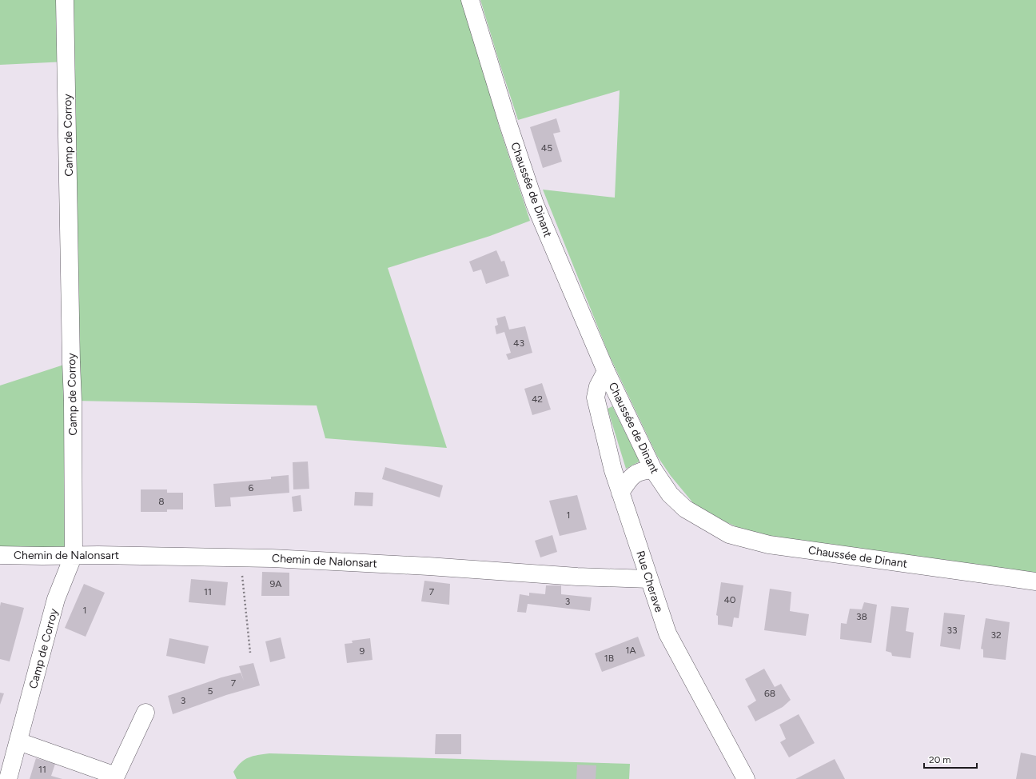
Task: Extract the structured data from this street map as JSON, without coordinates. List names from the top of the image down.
{
  "streets": {
    "street": [
      "Camp de Corroy",
      "Chaussée de Dinant",
      "Chemin de Nalonsart",
      "Rue Cherave"
    ]
  },
  "crossings": [
    ["Camp de Corroy", "Chemin de Nalonsart"],
    ["Chaussée de Dinant", "Rue Cherave"],
    ["Chemin de Nalonsart", "Rue Cherave"]
  ],
  "house_numbers": [
    "45",
    "43",
    "42",
    "6",
    "8",
    "1",
    "9A",
    "11",
    "7",
    "40",
    "3",
    "1",
    "38",
    "33",
    "32",
    "1A",
    "9",
    "1B",
    "7",
    "5",
    "68",
    "3",
    "11"
  ],
  "scale_bar": "20 m"
}
